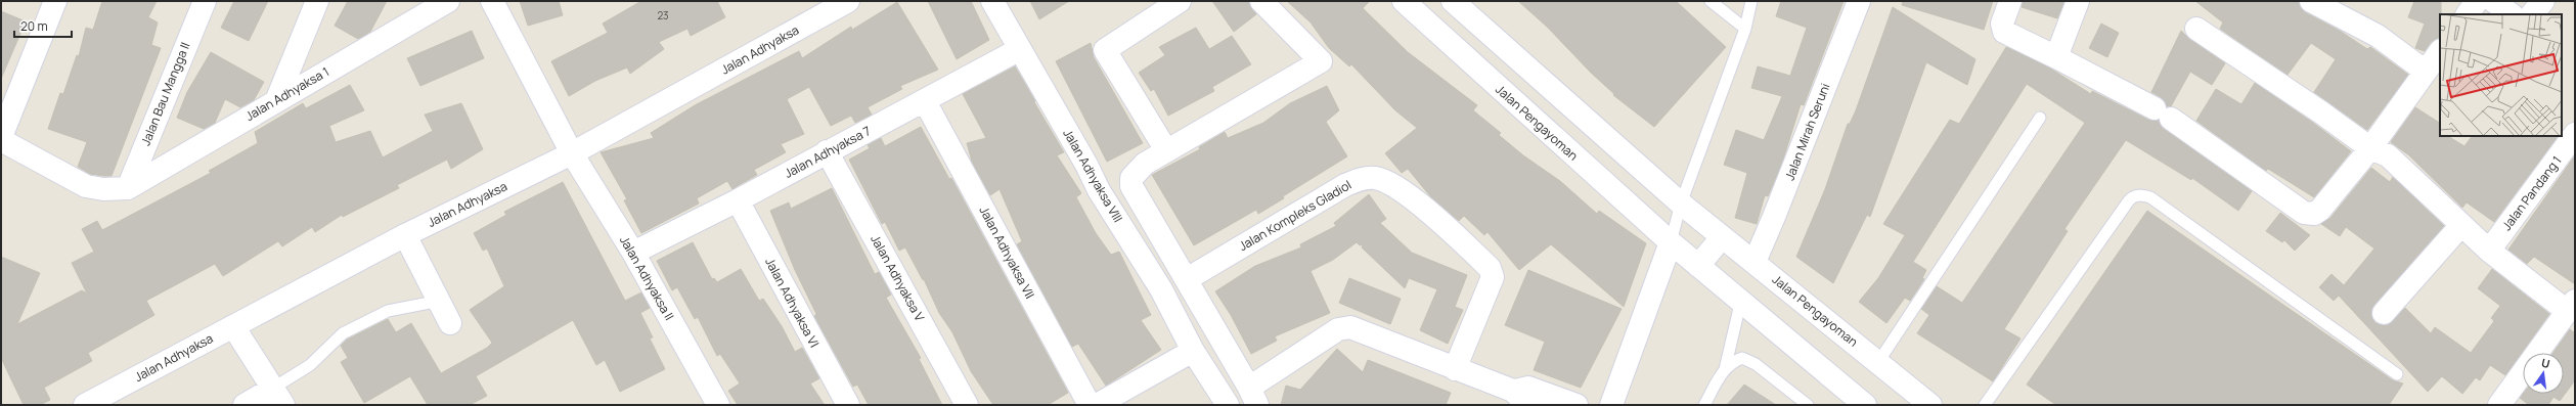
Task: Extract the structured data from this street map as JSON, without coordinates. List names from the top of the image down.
{
  "streets": {
    "street": [
      "Jalan Adhyaksa",
      "Jalan Bau Mangga II",
      "Jalan Adhyaksa 1",
      "Jalan Pengayoman",
      "Jalan Mirah Seruni",
      "Jalan Adhyaksa 7",
      "Jalan Adhyaksa VIII",
      "Jalan Pandang 1",
      "Jalan Kompleks Gladiol",
      "Jalan Adhyaksa VII",
      "Jalan Adhyaksa II",
      "Jalan Adhyaksa V",
      "Jalan Adhyaksa VI"
    ]
  },
  "crossings": [
    ["Jalan Adhyaksa", "Jalan Adhyaksa II"],
    ["Jalan Bau Mangga II", "Jalan Adhyaksa 1"],
    ["Jalan Pengayoman", "Jalan Mirah Seruni"],
    ["Jalan Adhyaksa 7", "Jalan Adhyaksa VIII"],
    ["Jalan Adhyaksa 7", "Jalan Adhyaksa VII"],
    ["Jalan Adhyaksa 7", "Jalan Adhyaksa II"],
    ["Jalan Adhyaksa 7", "Jalan Adhyaksa V"],
    ["Jalan Adhyaksa 7", "Jalan Adhyaksa VI"]
  ],
  "house_numbers": ["23"],
  "scale_bar": "20 m",
  "north": "top"
}
